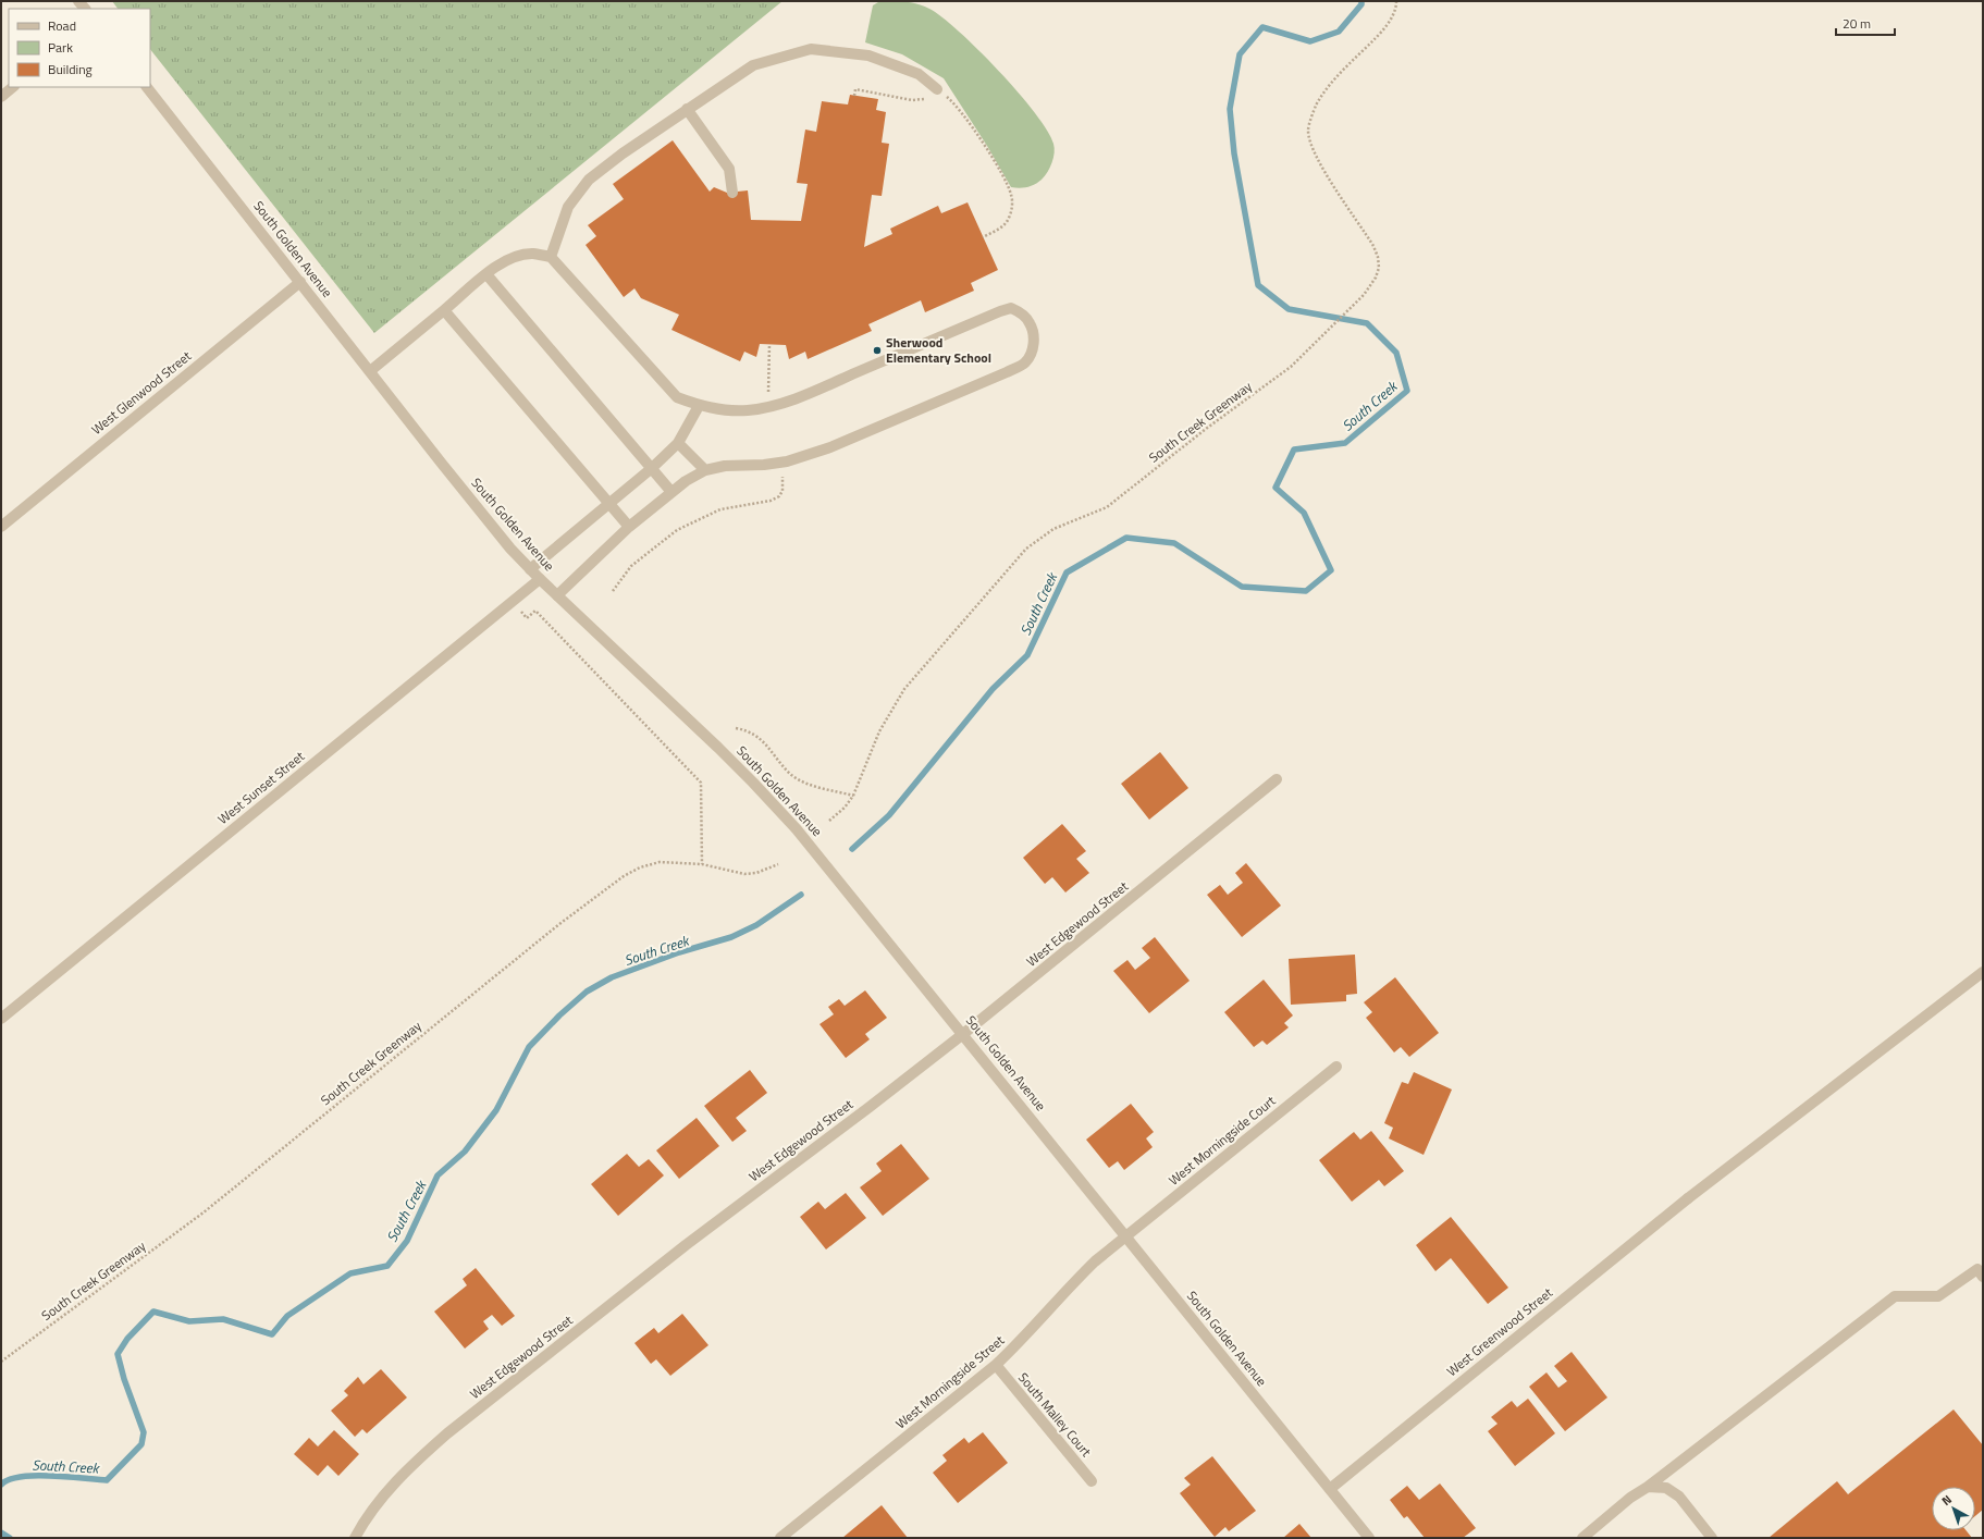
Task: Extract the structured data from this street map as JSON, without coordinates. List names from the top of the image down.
{
  "streets": {
    "street": [
      "South Golden Avenue",
      "West Glenwood Street",
      "West Sunset Street",
      "West Edgewood Street",
      "West Morningside Court",
      "West Greenwood Street",
      "West Morningside Street",
      "South Malley Court"
    ],
    "path": ["South Creek Greenway"]
  },
  "crossings": [
    ["South Golden Avenue", "West Glenwood Street"],
    ["South Golden Avenue", "West Sunset Street"],
    ["South Golden Avenue", "West Edgewood Street"],
    ["South Golden Avenue", "West Morningside Court"],
    ["South Golden Avenue", "West Greenwood Street"],
    ["South Golden Avenue", "West Morningside Street"],
    ["West Morningside Court", "West Morningside Street"],
    ["West Morningside Street", "South Malley Court"]
  ],
  "water": ["South Creek"],
  "places": ["Sherwood Elementary School"],
  "legend": ["Road", "Park", "Building"],
  "scale_bar": "20 m",
  "north": "top left"
}
